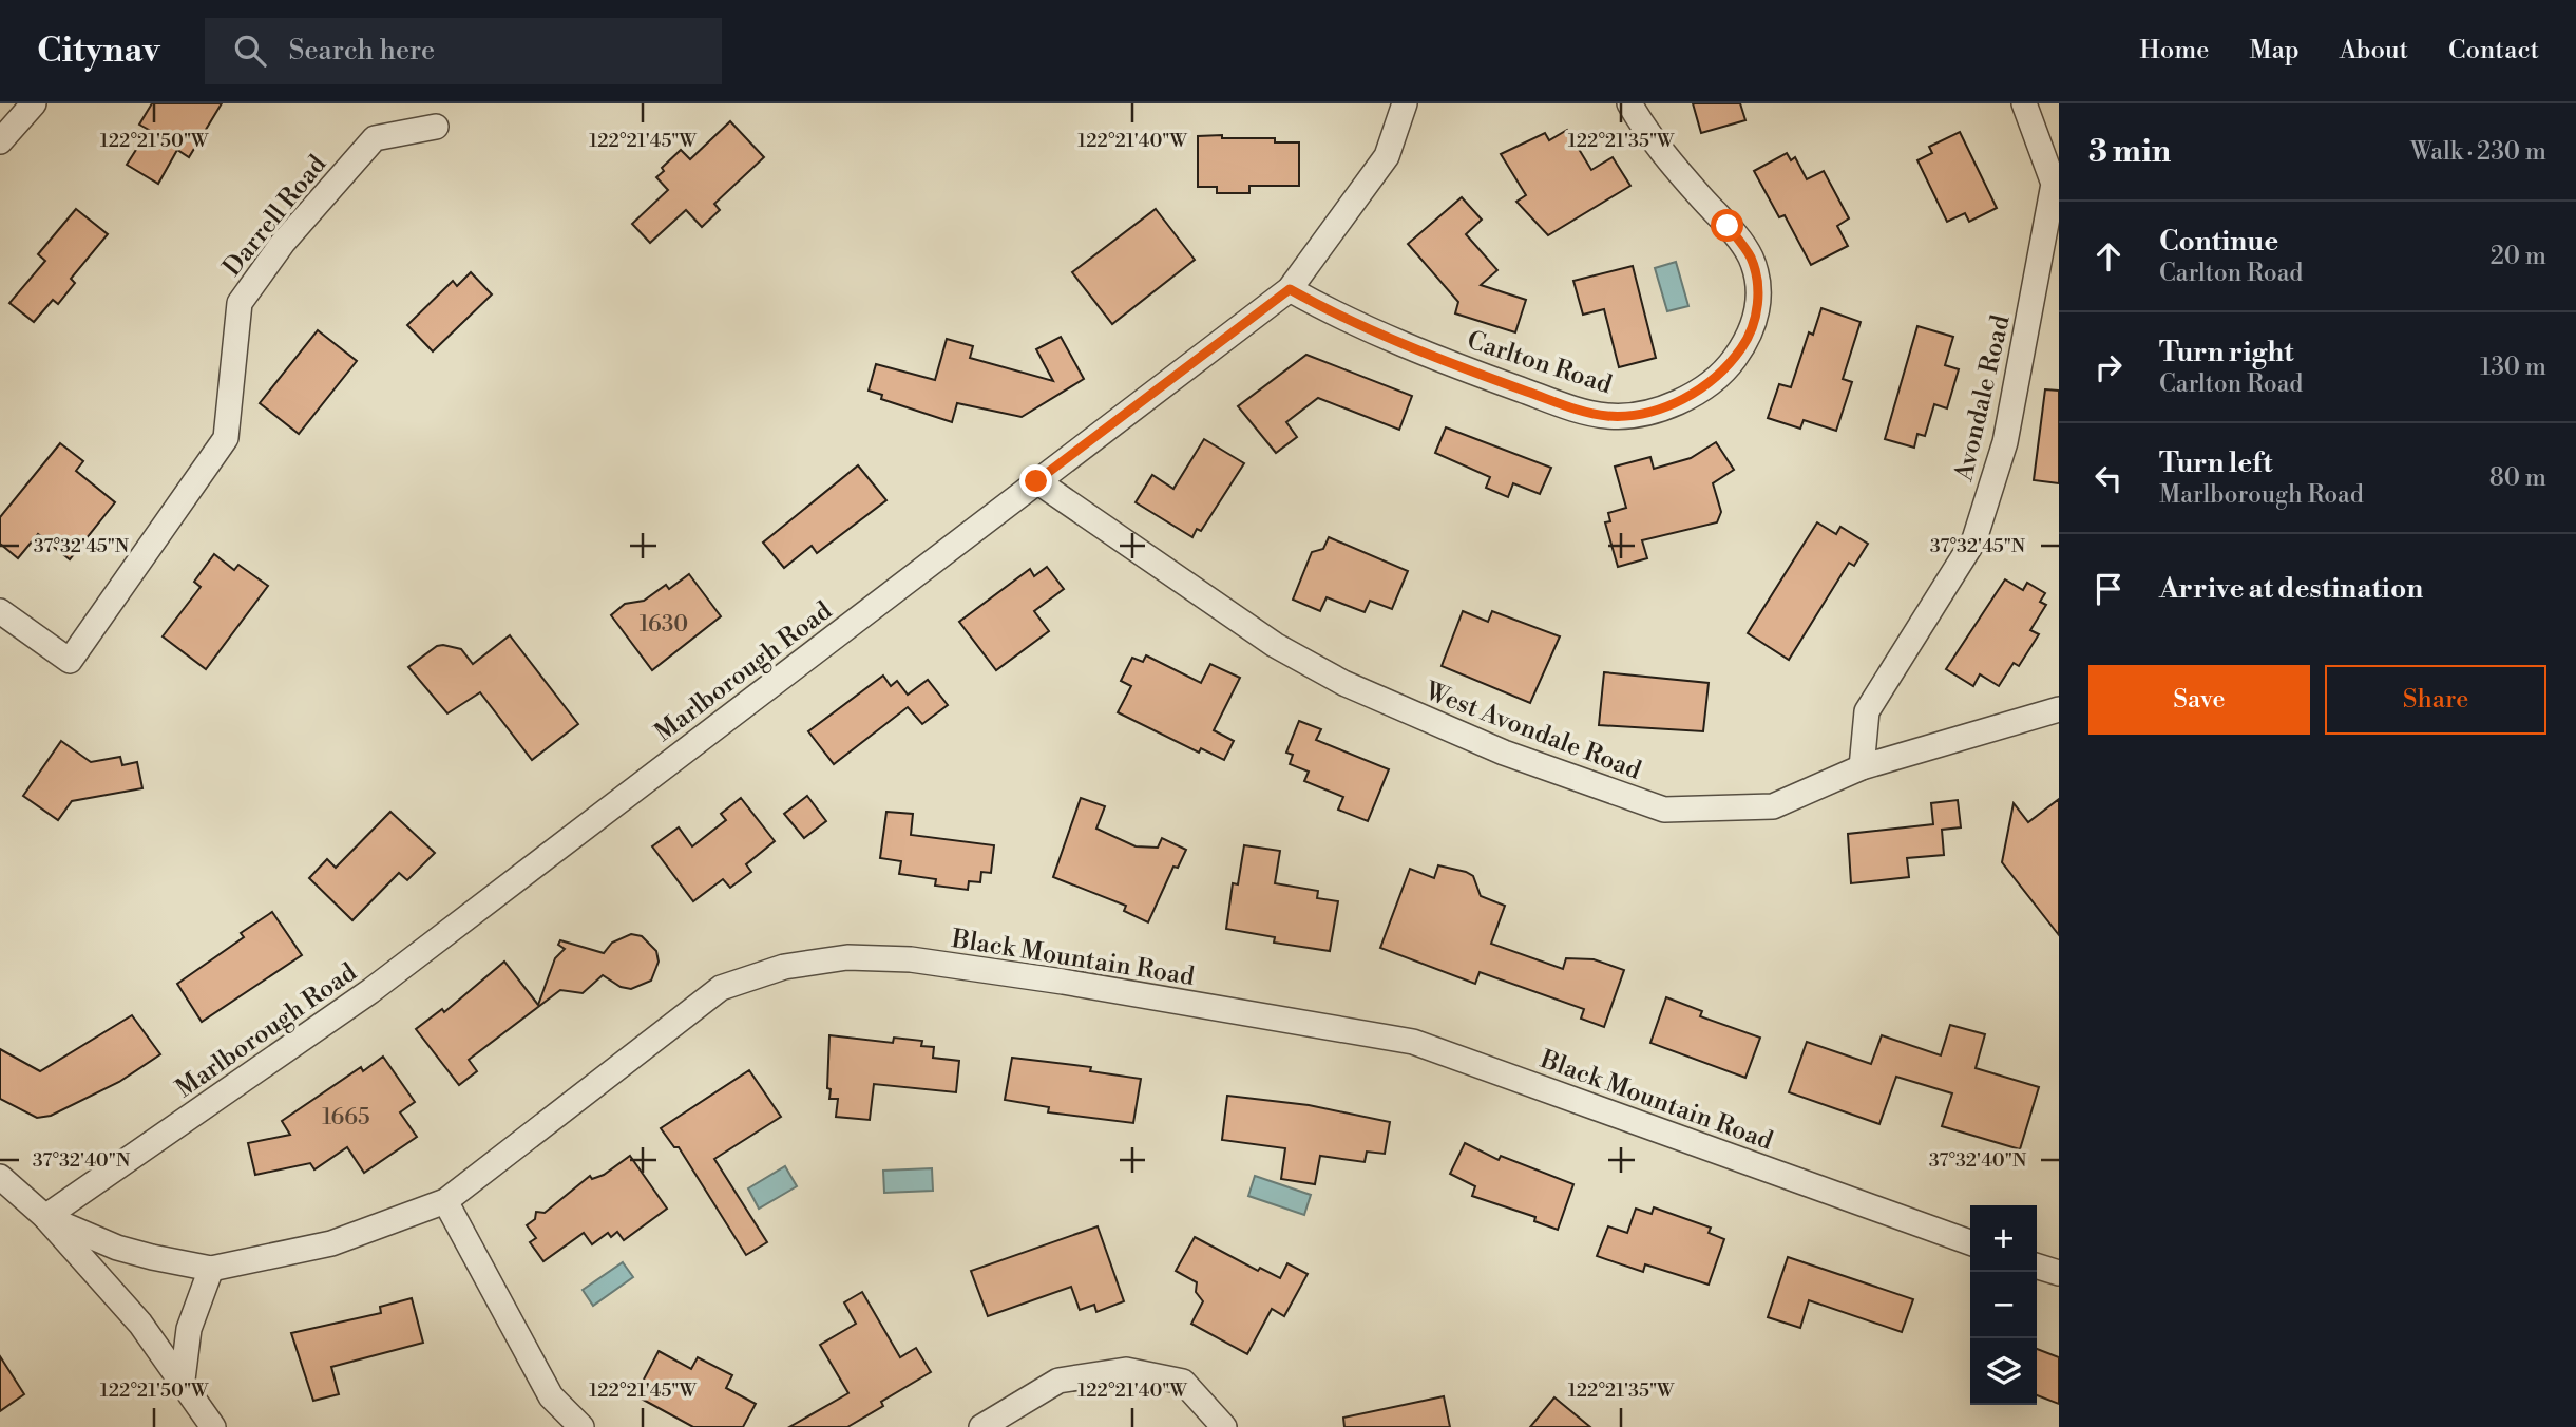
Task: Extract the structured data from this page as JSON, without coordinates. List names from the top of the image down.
{
  "streets": {
    "street": [
      "Darrell Road",
      "Carlton Road",
      "Avondale Road",
      "Marlborough Road",
      "West Avondale Road",
      "Black Mountain Road"
    ]
  },
  "crossings": [
    ["Carlton Road", "Marlborough Road"],
    ["Avondale Road", "West Avondale Road"],
    ["Marlborough Road", "West Avondale Road"],
    ["Marlborough Road", "Black Mountain Road"]
  ],
  "house_numbers": ["1630", "1665"],
  "page": {
    "header": "Citynav",
    "search": "Search here",
    "nav": [
      "Home",
      "Map",
      "About",
      "Contact"
    ],
    "heading": ["3 min", "Walk · 230 m"],
    "list": [
      ["Continue", "Carlton Road", "20 m"],
      ["Turn right", "Carlton Road", "130 m"],
      ["Turn left", "Marlborough Road", "80 m"],
      "Arrive at destination"
    ],
    "buttons": ["Save", "Share"],
    "map_buttons": ["+", "−"]
  },
  "coordinates": [
    "122°21'50\"W",
    "122°21'45\"W",
    "122°21'40\"W",
    "122°21'35\"W",
    "37°32'45\"N",
    "37°32'40\"N"
  ]
}
